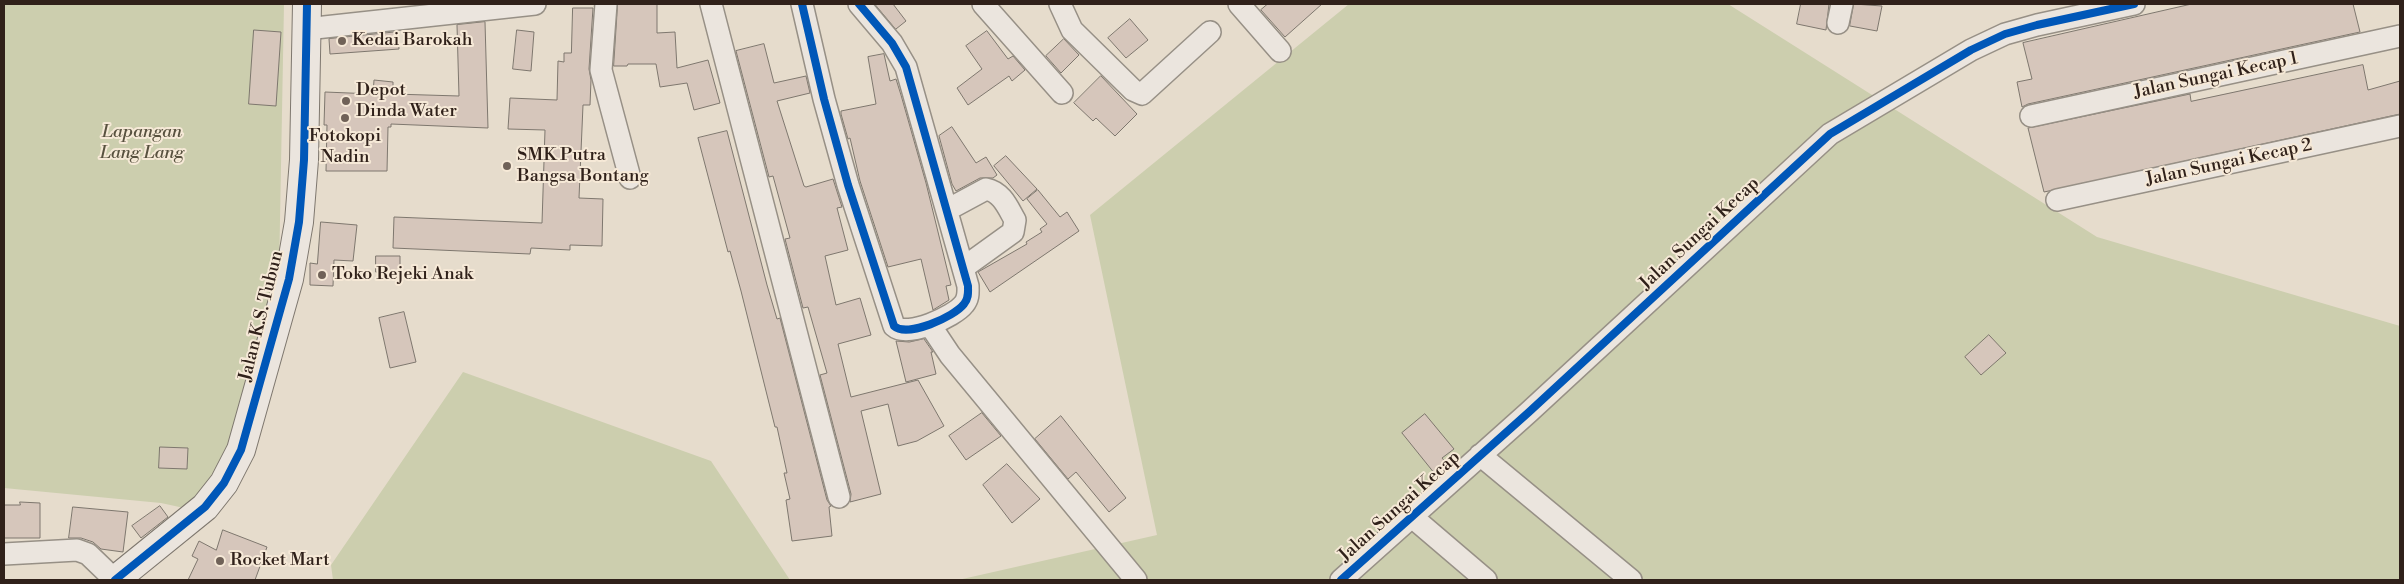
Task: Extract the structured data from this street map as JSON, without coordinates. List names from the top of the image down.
{
  "streets": {
    "street": [
      "Jalan Sungai Kecap 1",
      "Jalan Sungai Kecap 2",
      "Jalan Sungai Kecap",
      "Jalan K.S. Tubun"
    ]
  },
  "parks": ["Lapangan Lang Lang"],
  "places": [
    "Kedai Barokah",
    "Depot Dinda Water",
    "Fotokopi Nadin",
    "SMK Putra Bangsa Bontang",
    "Toko Rejeki Anak",
    "Rocket Mart"
  ]
}
